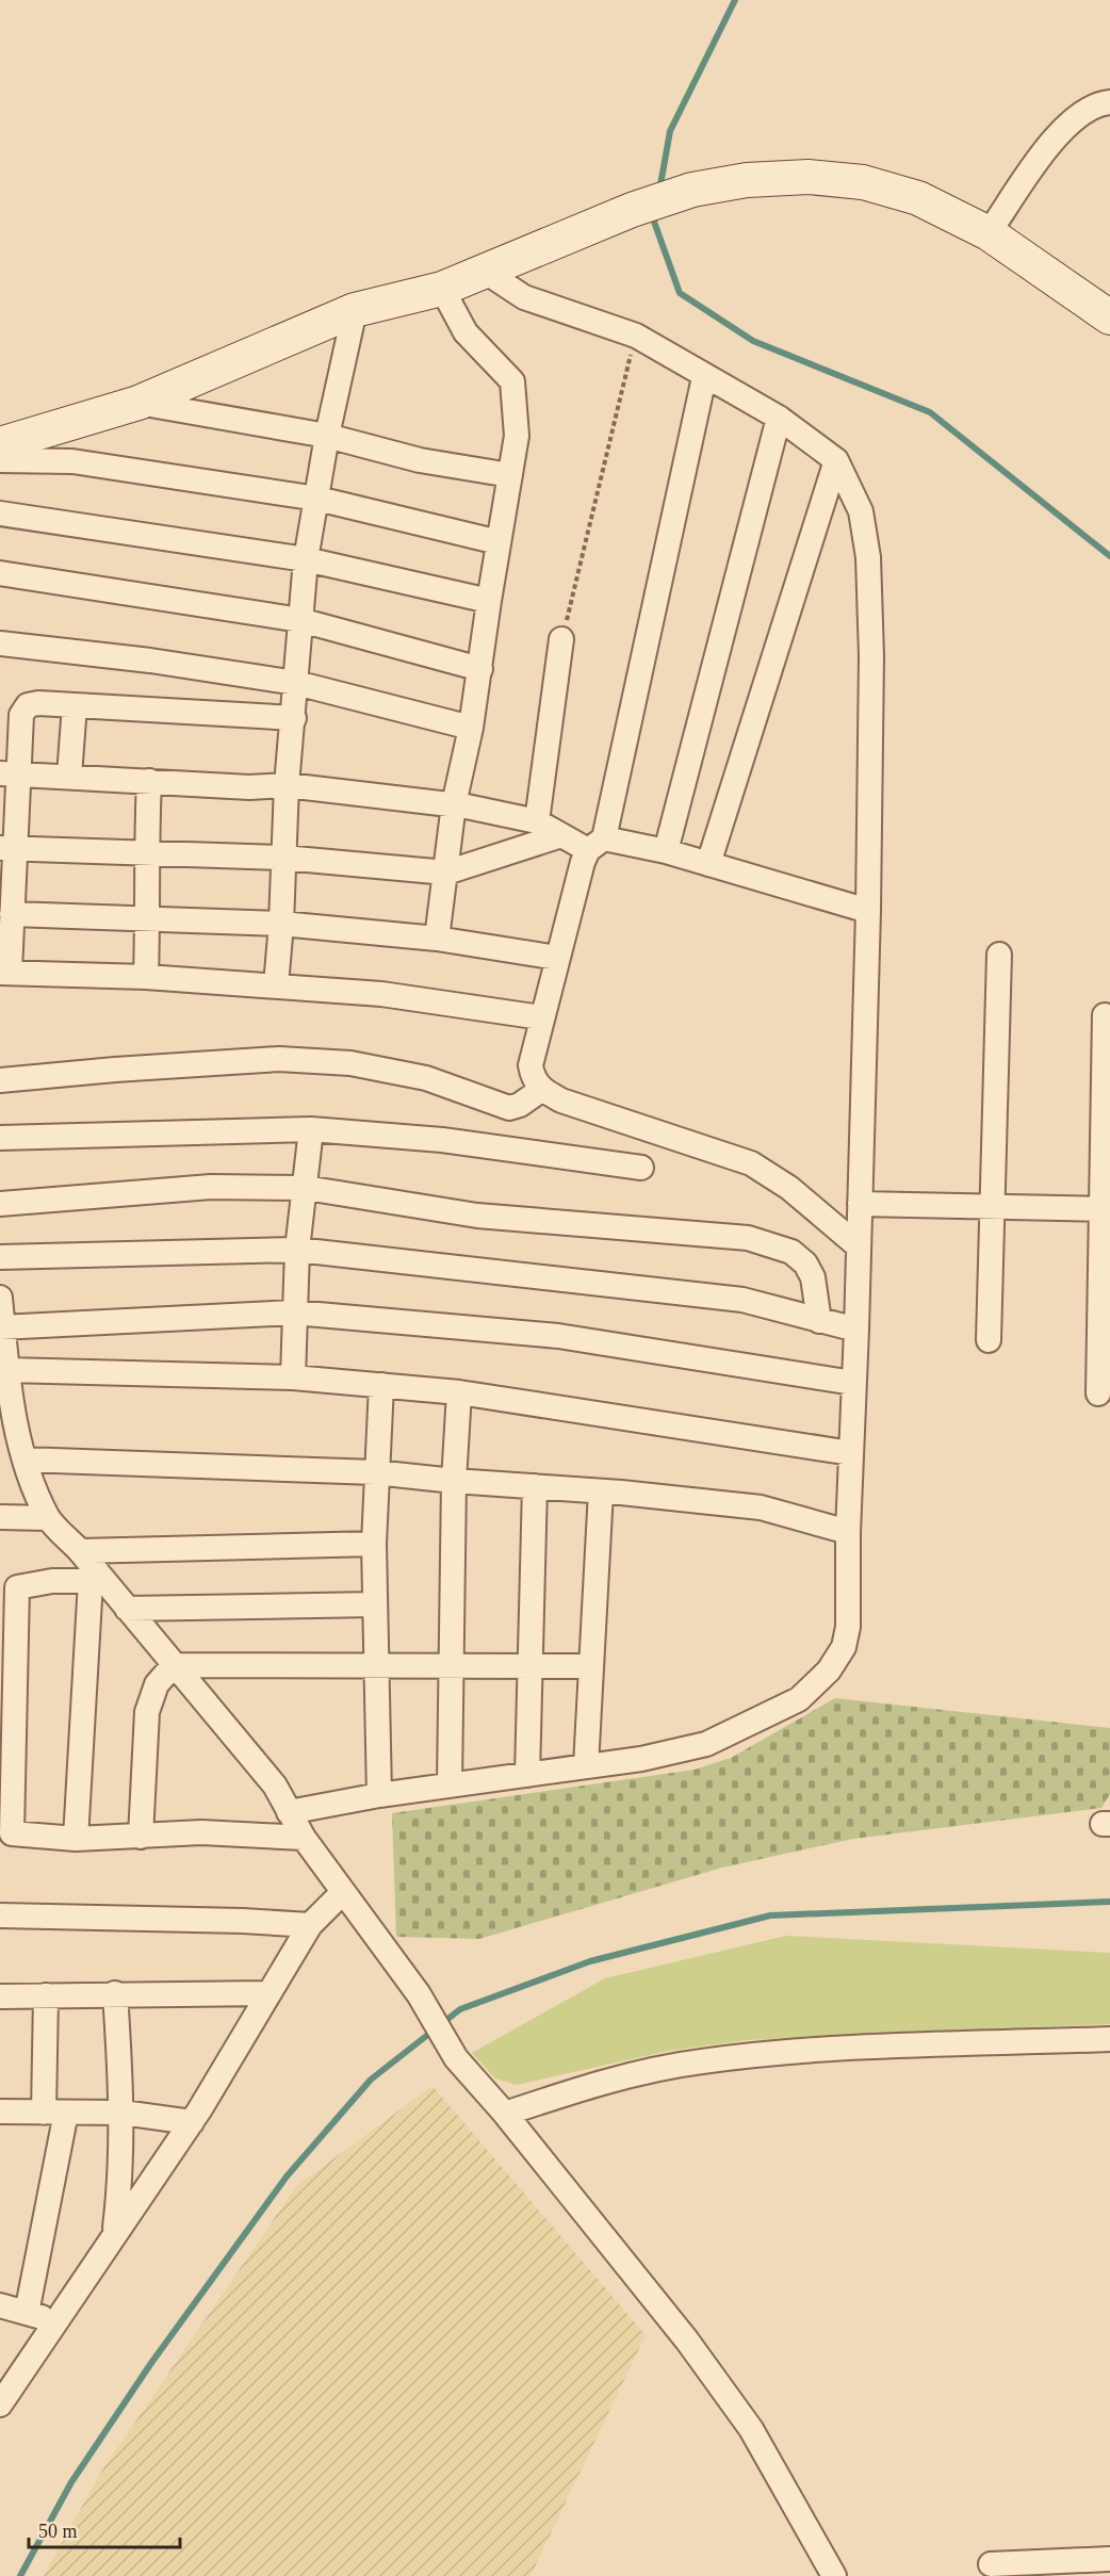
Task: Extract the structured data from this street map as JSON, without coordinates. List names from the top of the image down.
{
  "scale_bar": "50 m"
}
